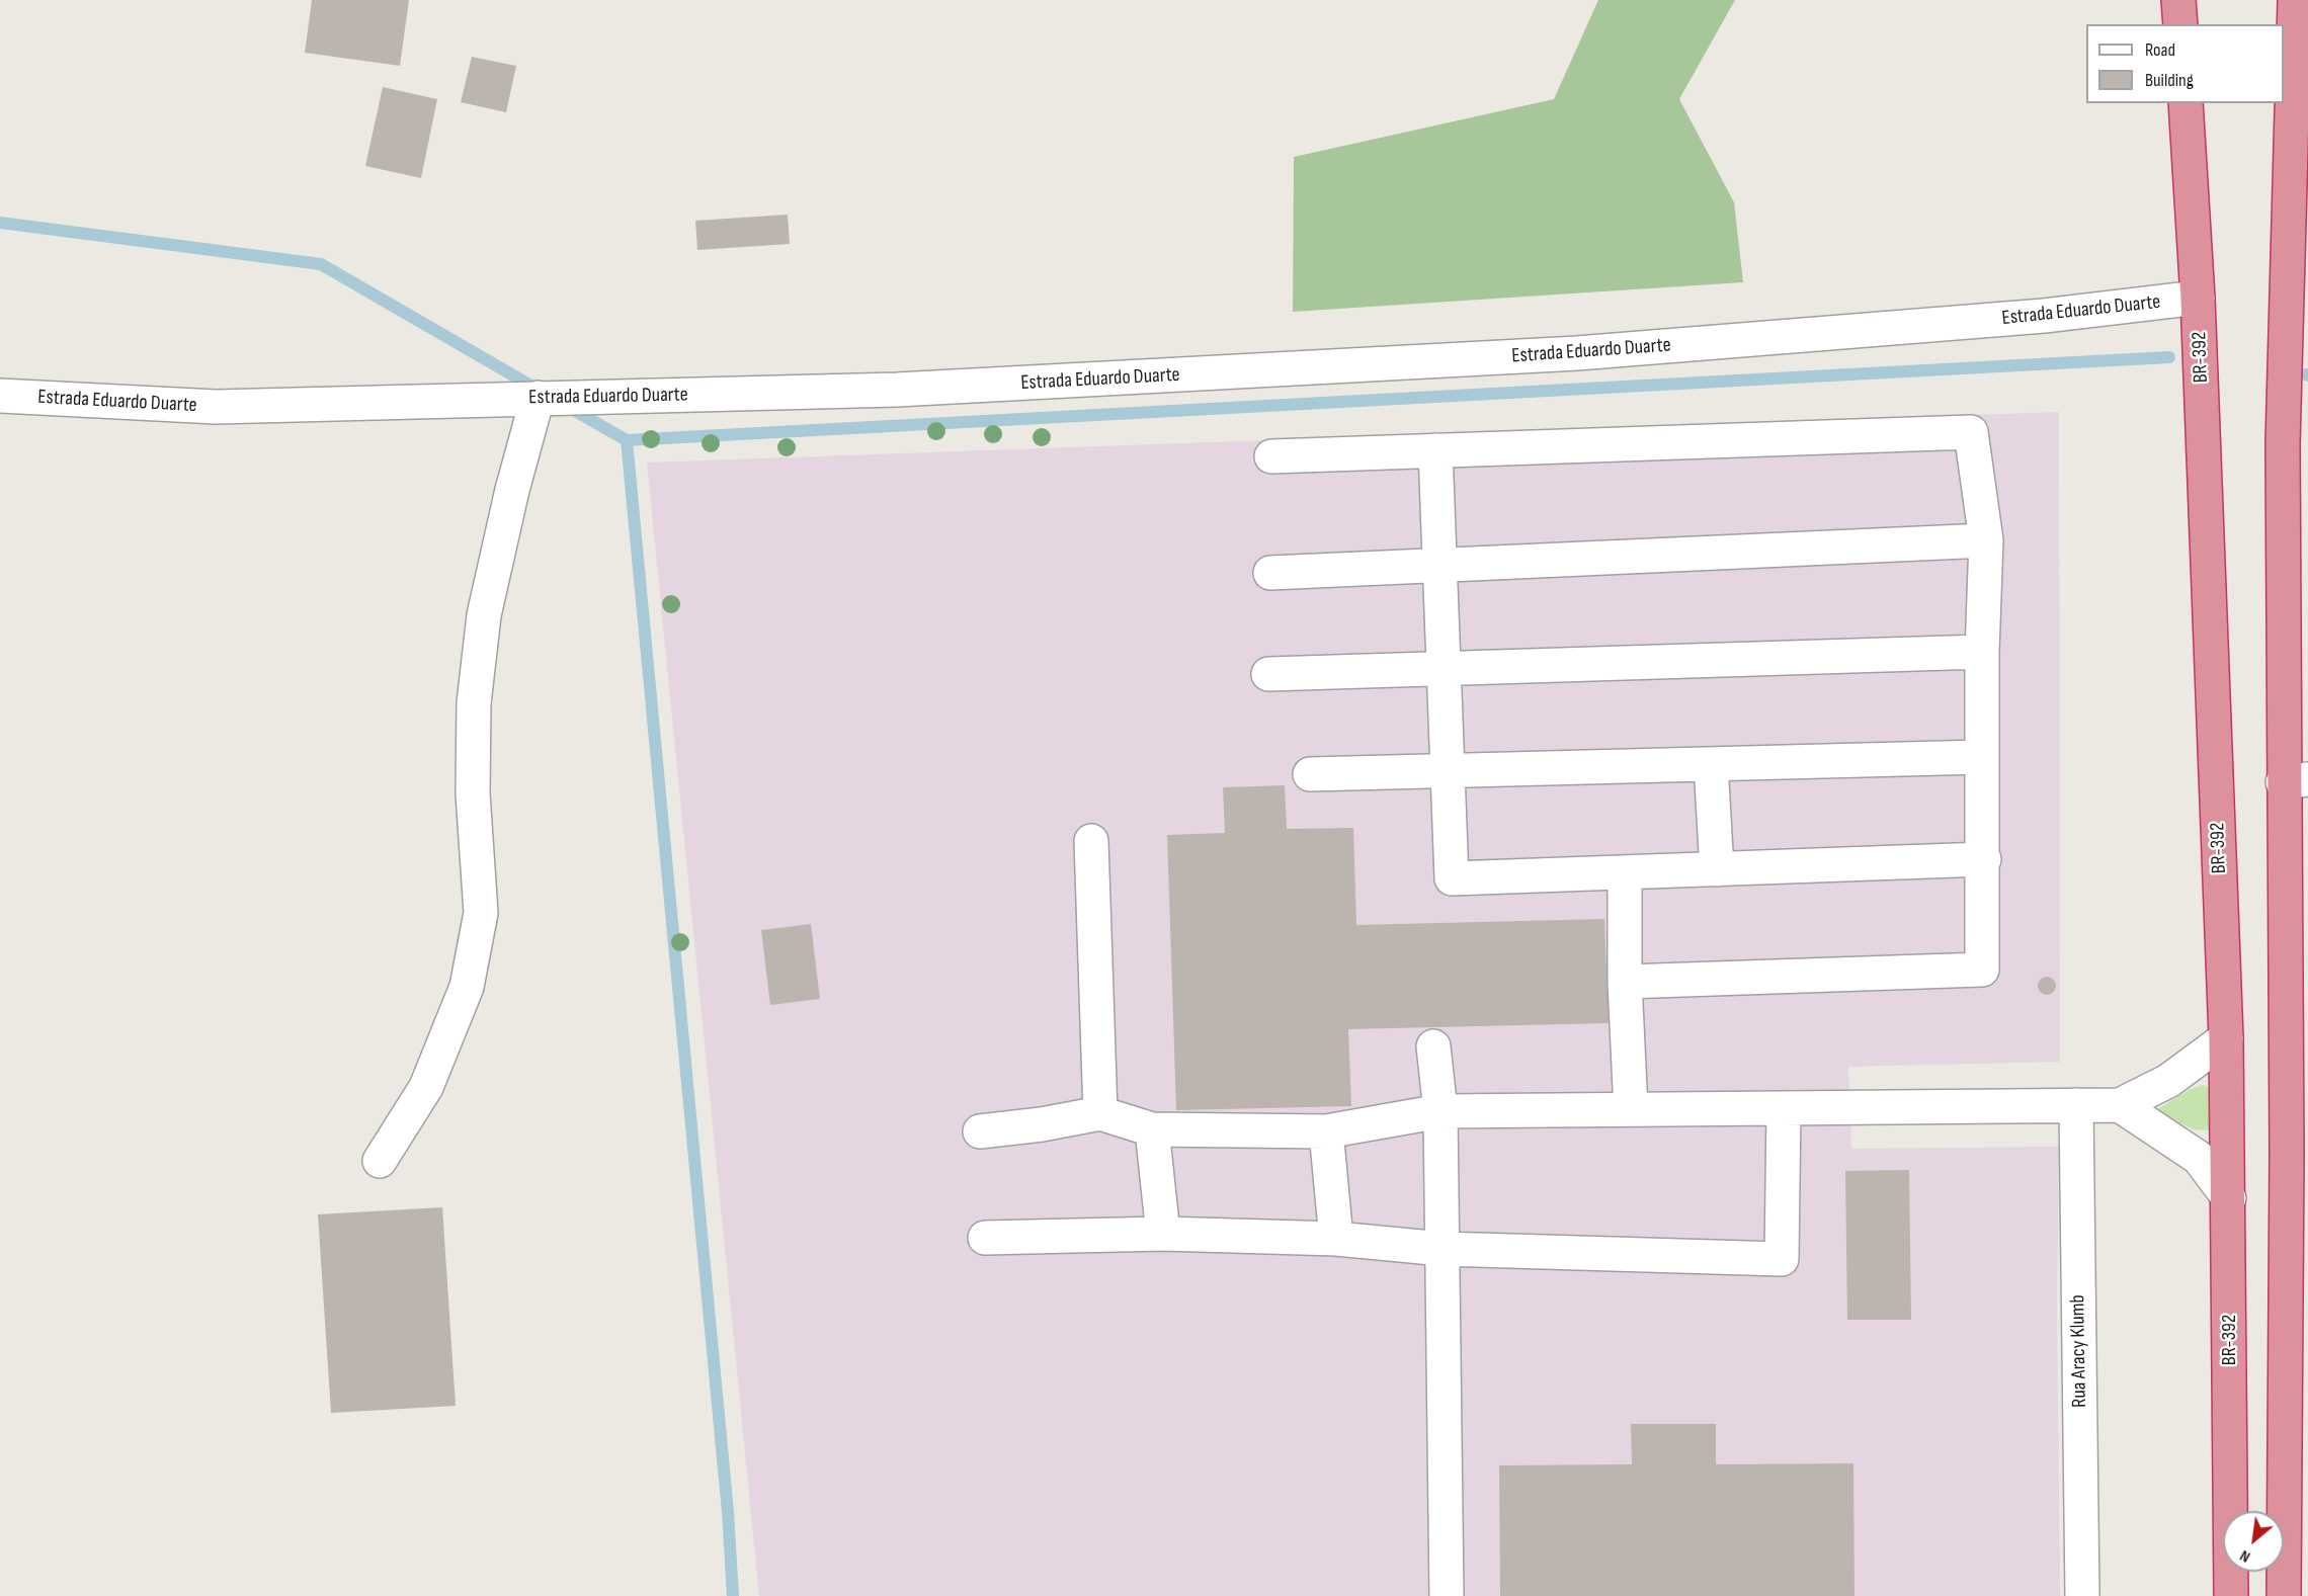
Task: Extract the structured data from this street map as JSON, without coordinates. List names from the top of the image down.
{
  "streets": {
    "highway": ["BR-392"],
    "street": ["Estrada Eduardo Duarte", "Rua Aracy Klumb"]
  },
  "crossings": [
    ["Estrada Eduardo Duarte", "BR-392"]
  ],
  "legend": ["Road", "Building"],
  "north": "bottom left"
}
